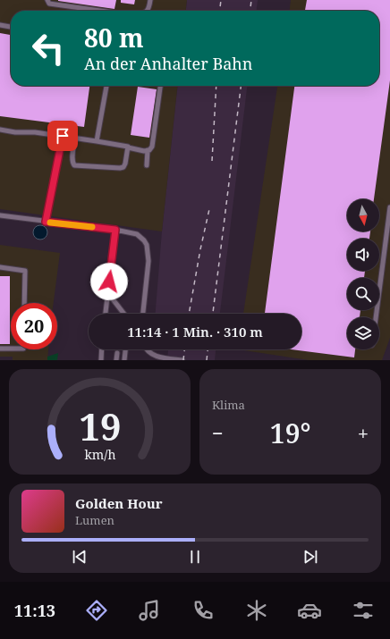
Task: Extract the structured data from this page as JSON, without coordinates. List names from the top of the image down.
{
  "north": "bottom",
  "page": {
    "turn": ["80 m", "An der Anhalter Bahn"],
    "limit": "20",
    "trip": "11:14 · 1 Min. · 310 m",
    "tile": "Klima",
    "heat": ["−", "19°", "+"],
    "song": ["Golden Hour", "Lumen"],
    "tabs": "11:13",
    "gauge": ["19", "km/h"]
  }
}
